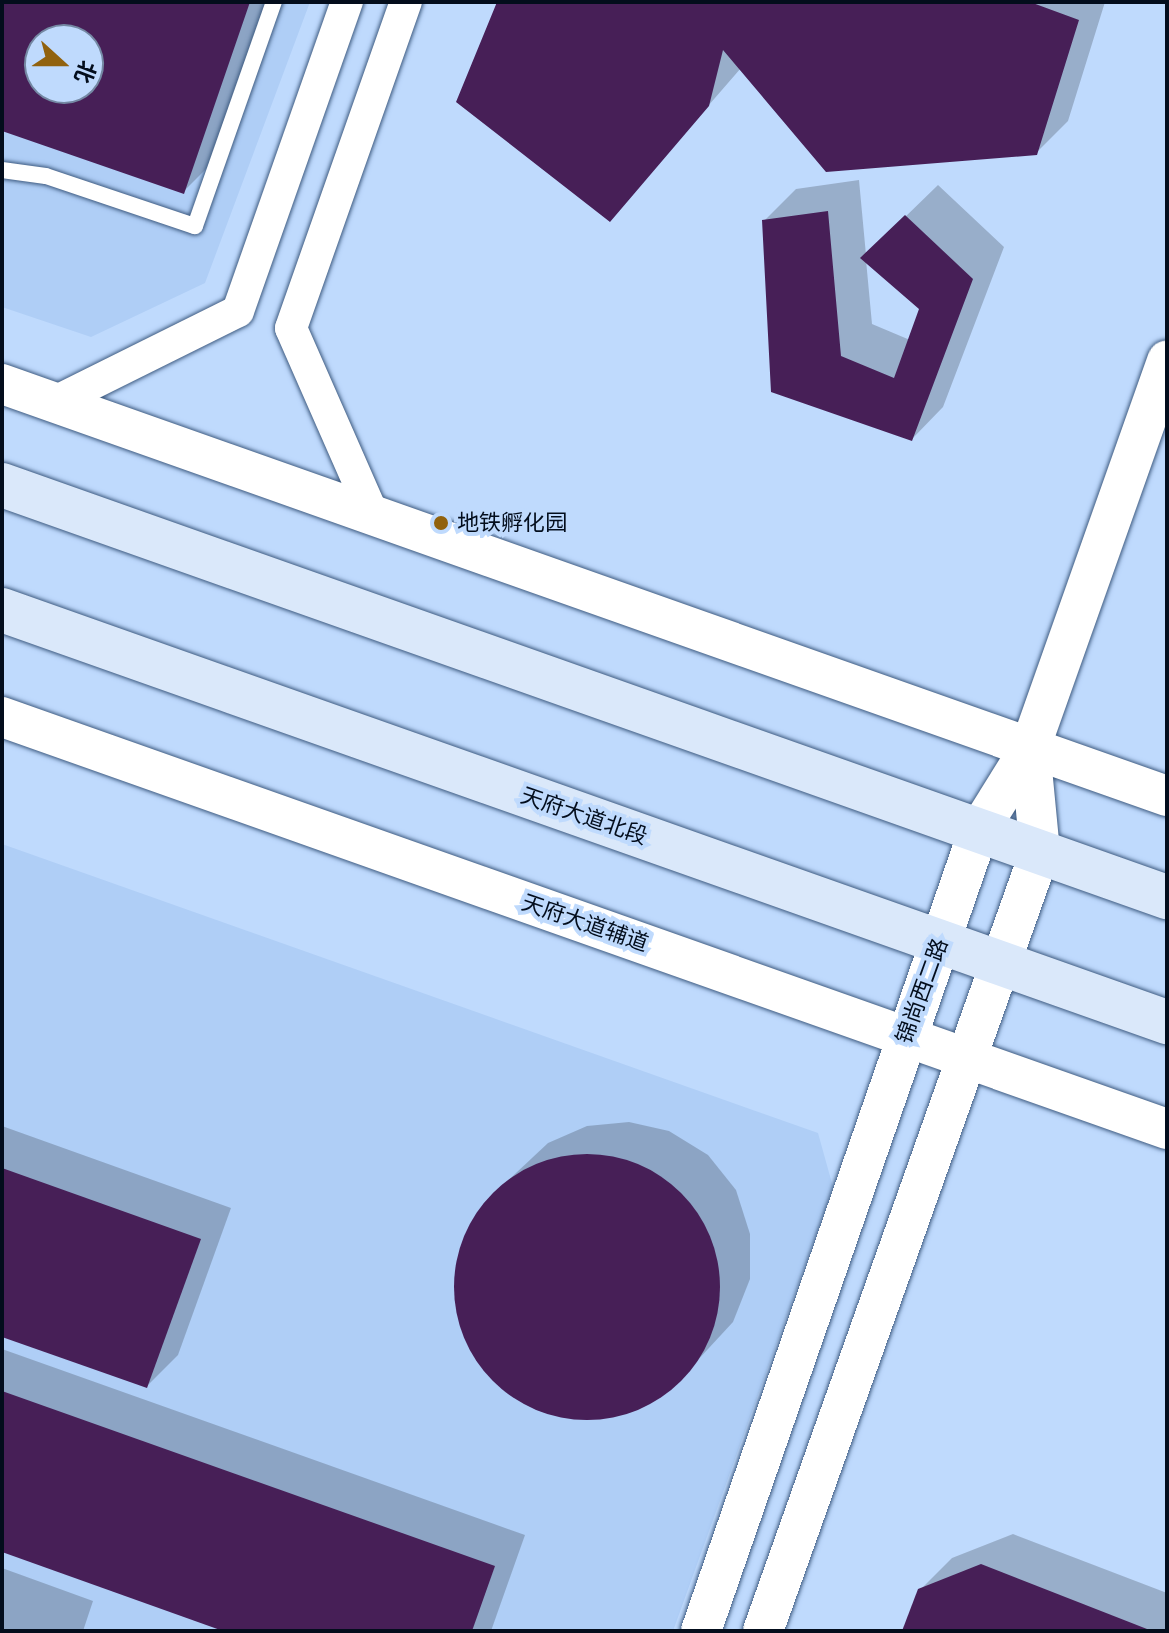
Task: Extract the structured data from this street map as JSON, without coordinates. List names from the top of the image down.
{
  "streets": {
    "main road": ["天府大道北段"],
    "street": ["天府大道辅道", "锦尚西二路"]
  },
  "crossings": [
    ["天府大道北段", "锦尚西二路"],
    ["天府大道辅道", "锦尚西二路"]
  ],
  "places": ["地铁孵化园"],
  "north": "right"
}
